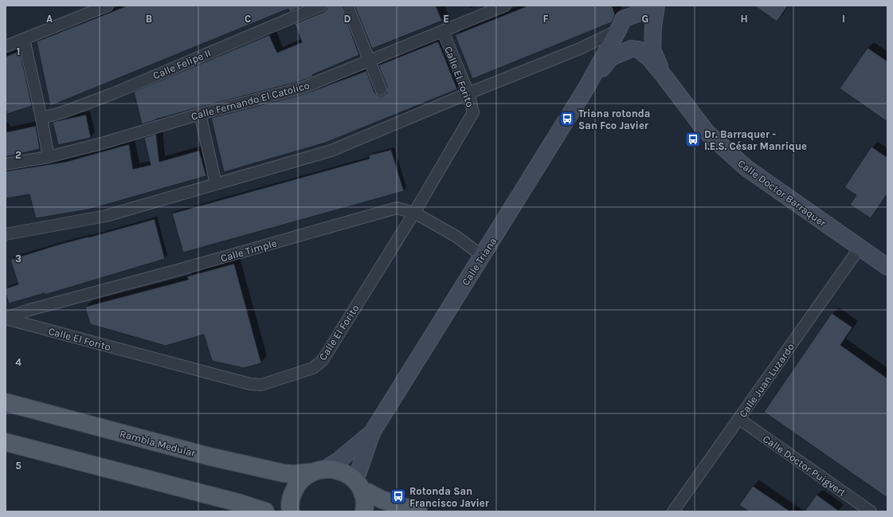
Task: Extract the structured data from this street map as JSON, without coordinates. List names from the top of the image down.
{
  "streets": {
    "main road": ["Calle Doctor Barraquer", "Calle Triana", "Rambla Medular"],
    "street": [
      "Calle Felipe II",
      "Calle El Forito",
      "Calle Fernando El Catolico",
      "Calle Timple",
      "Calle Juan Luzardo",
      "Calle Doctor Puigvert"
    ]
  },
  "crossings": [
    ["Calle El Forito", "Calle Fernando El Catolico"],
    ["Calle El Forito", "Calle Timple"],
    ["Calle Doctor Barraquer", "Calle Triana"],
    ["Calle Doctor Barraquer", "Calle Juan Luzardo"],
    ["Calle Timple", "Calle Triana"],
    ["Calle Triana", "Rambla Medular"],
    ["Calle Juan Luzardo", "Calle Doctor Puigvert"]
  ],
  "places": {
    "bus stop": ["Triana rotonda San Fco Javier", "Dr. Barraquer - I.E.S. César Manrique", "Rotonda San Francisco Javier"]
  },
  "grid": {
    "columns": [
      "A",
      "B",
      "C",
      "D",
      "E",
      "F",
      "G",
      "H",
      "I"
    ],
    "rows": [
      "1",
      "2",
      "3",
      "4",
      "5"
    ]
  }
}
